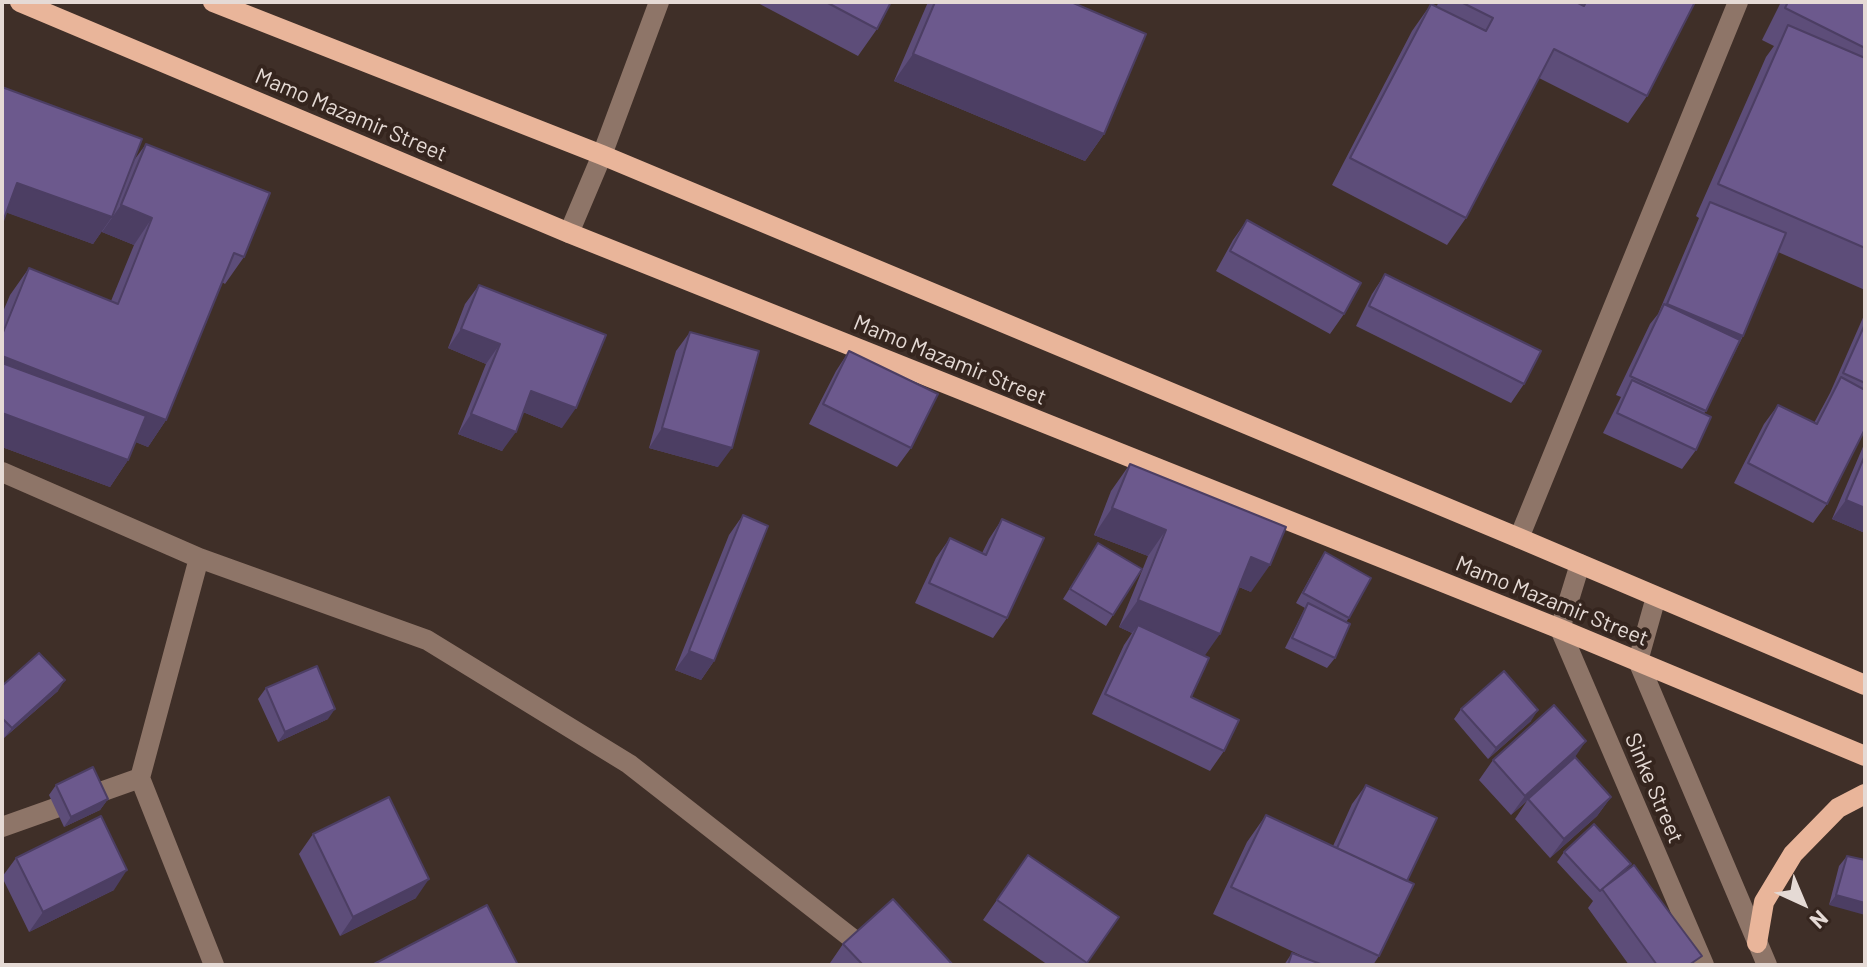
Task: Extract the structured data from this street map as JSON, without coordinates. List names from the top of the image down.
{
  "streets": {
    "main road": ["Mamo Mazamir Street"],
    "street": ["Sinke Street"]
  },
  "crossings": [
    ["Mamo Mazamir Street", "Sinke Street"]
  ],
  "north": "bottom right"
}
